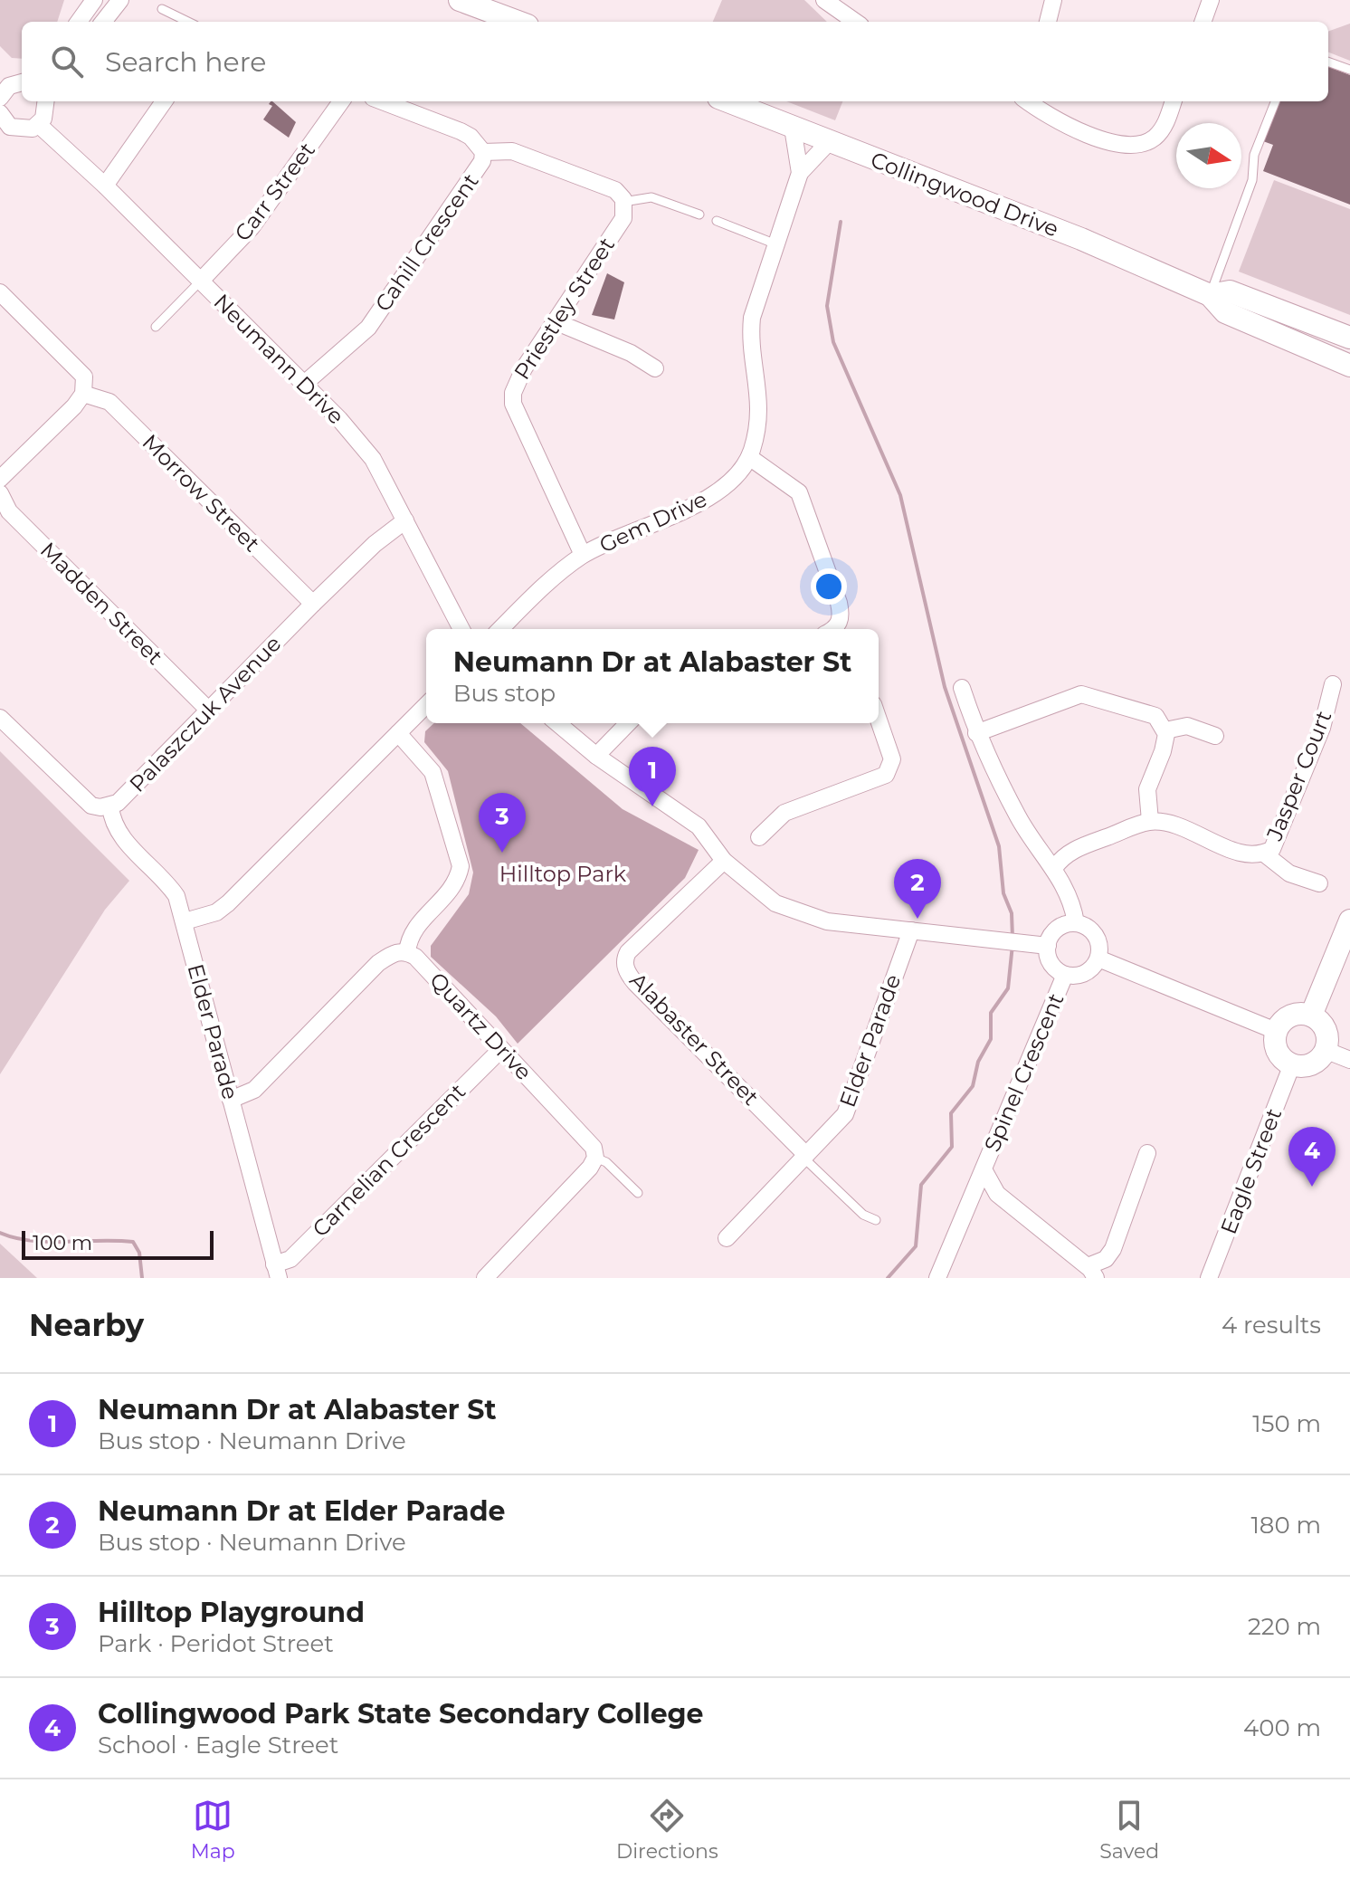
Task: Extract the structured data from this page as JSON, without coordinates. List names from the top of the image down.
{
  "streets": {
    "main road": ["Collingwood Drive"],
    "street": [
      "Carr Street",
      "Cahill Crescent",
      "Priestley Street",
      "Neumann Drive",
      "Morrow Street",
      "Gem Drive",
      "Madden Street",
      "Palaszczuk Avenue",
      "Jasper Court",
      "Quartz Drive",
      "Elder Parade",
      "Alabaster Street",
      "Spinel Crescent",
      "Carnelian Crescent",
      "Eagle Street"
    ]
  },
  "crossings": [
    ["Carr Street", "Neumann Drive"],
    ["Cahill Crescent", "Neumann Drive"],
    ["Priestley Street", "Gem Drive"],
    ["Neumann Drive", "Palaszczuk Avenue"],
    ["Morrow Street", "Palaszczuk Avenue"],
    ["Madden Street", "Palaszczuk Avenue"],
    ["Palaszczuk Avenue", "Elder Parade"],
    ["Quartz Drive", "Carnelian Crescent"],
    ["Elder Parade", "Alabaster Street"],
    ["Elder Parade", "Carnelian Crescent"]
  ],
  "parks": ["Hilltop Park"],
  "scale_bar": "100 m",
  "north": "right",
  "page": {
    "search": "Search here",
    "popup": ["Neumann Dr at Alabaster St", "Bus stop"],
    "pins": [
      "1",
      "3",
      "2",
      "4"
    ],
    "scale": "100 m",
    "heading": ["Nearby", "4 results"],
    "list": [
      {
        "mark": "1",
        "name": "Neumann Dr at Alabaster St",
        "note": "Bus stop · Neumann Drive",
        "value": "150 m"
      },
      {
        "mark": "2",
        "name": "Neumann Dr at Elder Parade",
        "note": "Bus stop · Neumann Drive",
        "value": "180 m"
      },
      {
        "mark": "3",
        "name": "Hilltop Playground",
        "note": "Park · Peridot Street",
        "value": "220 m"
      },
      {
        "mark": "4",
        "name": "Collingwood Park State Secondary College",
        "note": "School · Eagle Street",
        "value": "400 m"
      }
    ],
    "nav": ["Map", "Directions", "Saved"]
  }
}
